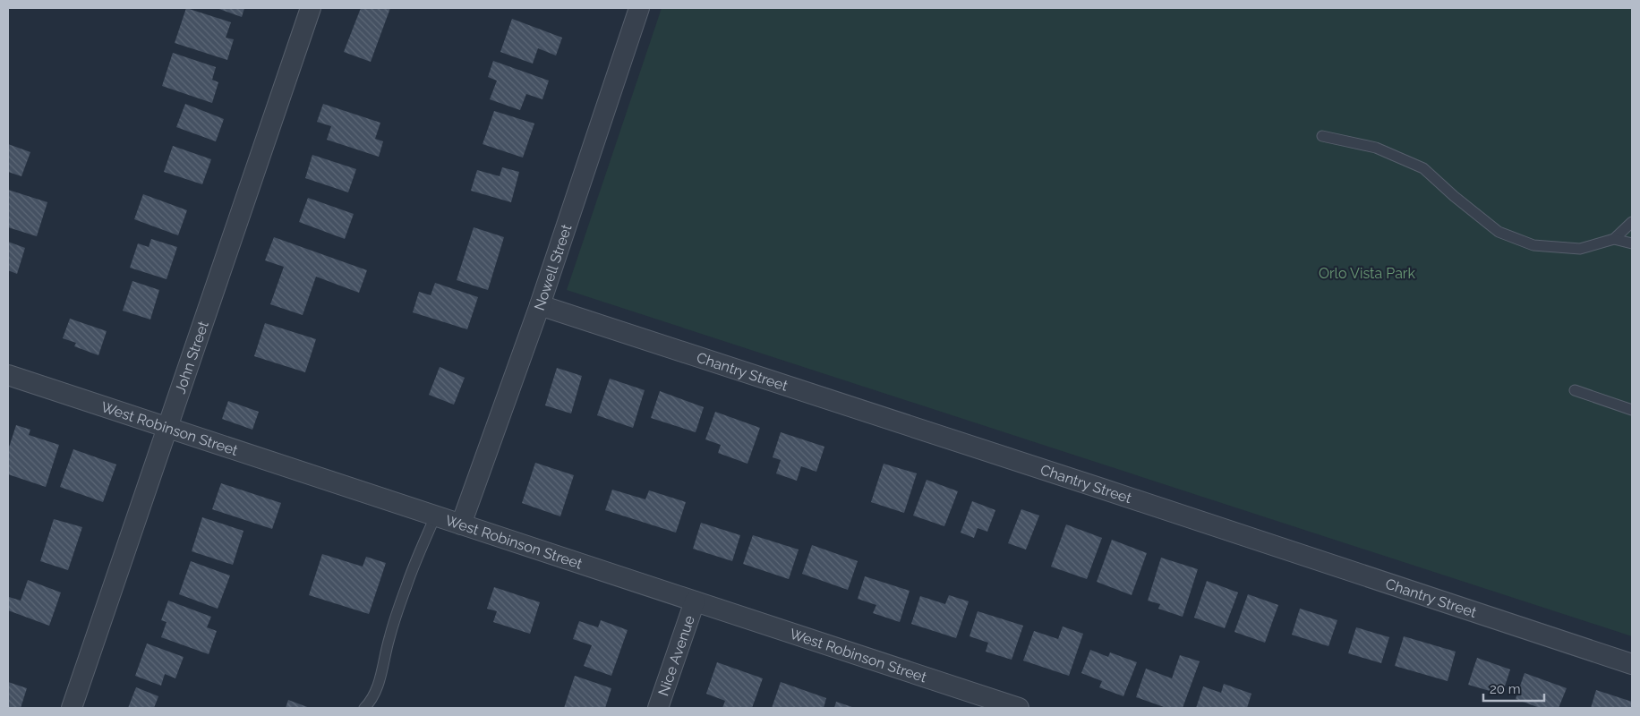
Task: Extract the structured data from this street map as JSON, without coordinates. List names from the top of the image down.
{
  "streets": {
    "street": [
      "Nowell Street",
      "John Street",
      "Chantry Street",
      "West Robinson Street",
      "Nice Avenue"
    ]
  },
  "crossings": [
    ["Nowell Street", "Chantry Street"],
    ["Nowell Street", "West Robinson Street"],
    ["John Street", "West Robinson Street"],
    ["West Robinson Street", "Nice Avenue"]
  ],
  "parks": ["Orlo Vista Park"],
  "scale_bar": "20 m"
}
